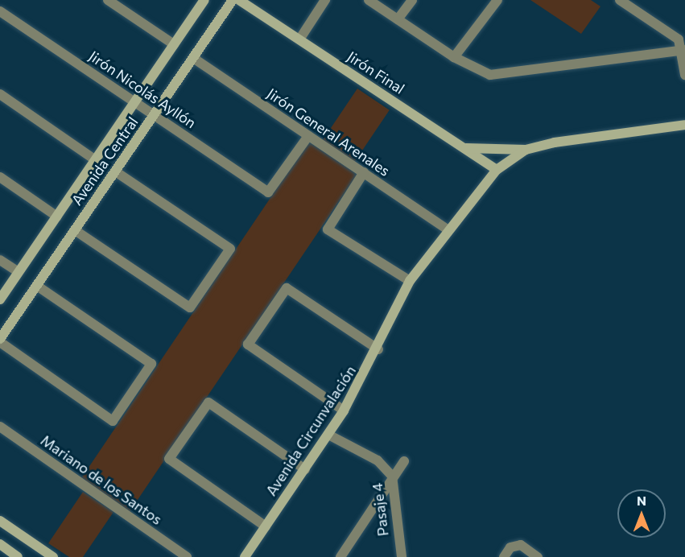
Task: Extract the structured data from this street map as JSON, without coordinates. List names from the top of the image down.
{
  "streets": {
    "street": [
      "Jirón Final",
      "Jirón Nicolás Ayllón",
      "Jirón General Arenales",
      "Avenida Central",
      "Avenida Circunvalación",
      "Mariano de los Santos",
      "Pasaje 4"
    ]
  },
  "crossings": [
    ["Jirón Final", "Avenida Circunvalación"],
    ["Jirón Nicolás Ayllón", "Jirón General Arenales"],
    ["Jirón Nicolás Ayllón", "Avenida Central"],
    ["Jirón General Arenales", "Avenida Central"],
    ["Jirón General Arenales", "Avenida Circunvalación"],
    ["Avenida Circunvalación", "Pasaje 4"]
  ],
  "north": "top"
}
